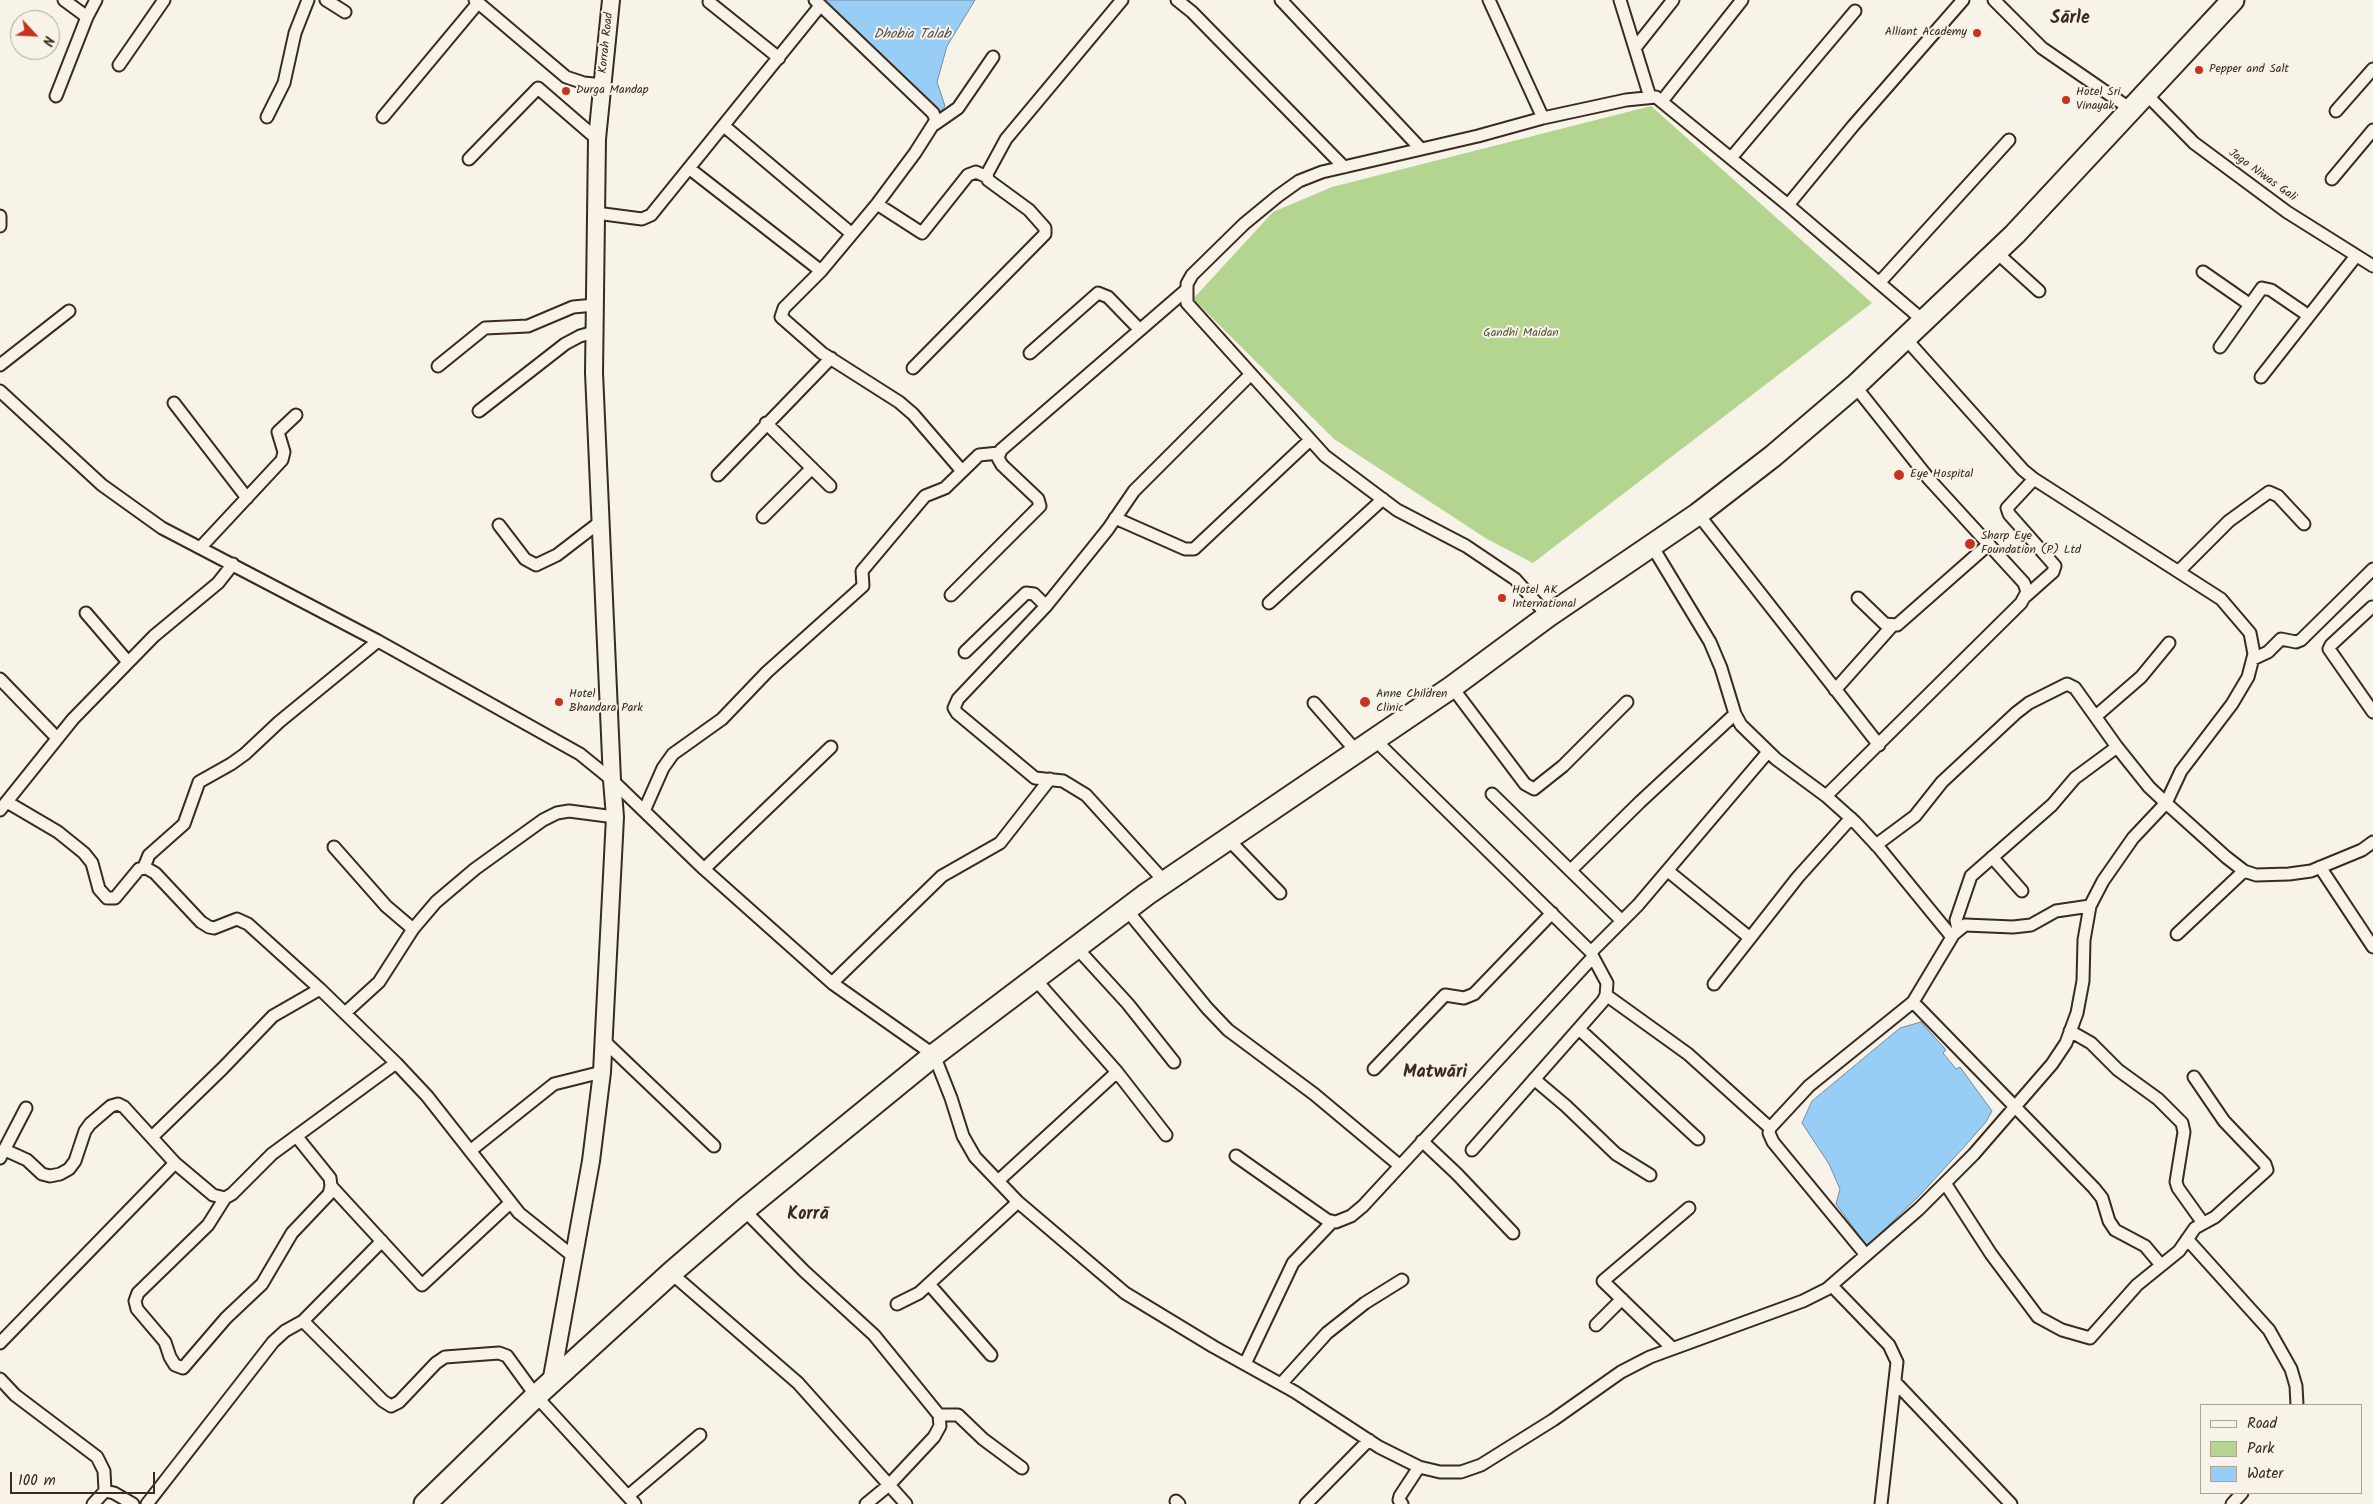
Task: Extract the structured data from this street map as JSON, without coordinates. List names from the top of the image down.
{
  "streets": {
    "main road": ["Korrah Road"],
    "street": ["Jago Niwas Gali"]
  },
  "districts": ["Sārle", "Matwāri", "Korrā"],
  "water": ["Dhobia Talab"],
  "parks": ["Gandhi Maidan"],
  "places": [
    "Alliant Academy",
    "Pepper and Salt",
    "Durga Mandap",
    "Hotel Sri Vinayak",
    "Eye Hospital",
    "Sharp Eye Foundation (P) Ltd",
    "Hotel AK International",
    "Hotel Bhandara Park",
    "Anne Children Clinic"
  ],
  "legend": ["Road", "Park", "Water"],
  "scale_bar": "100 m",
  "north": "bottom right"
}
